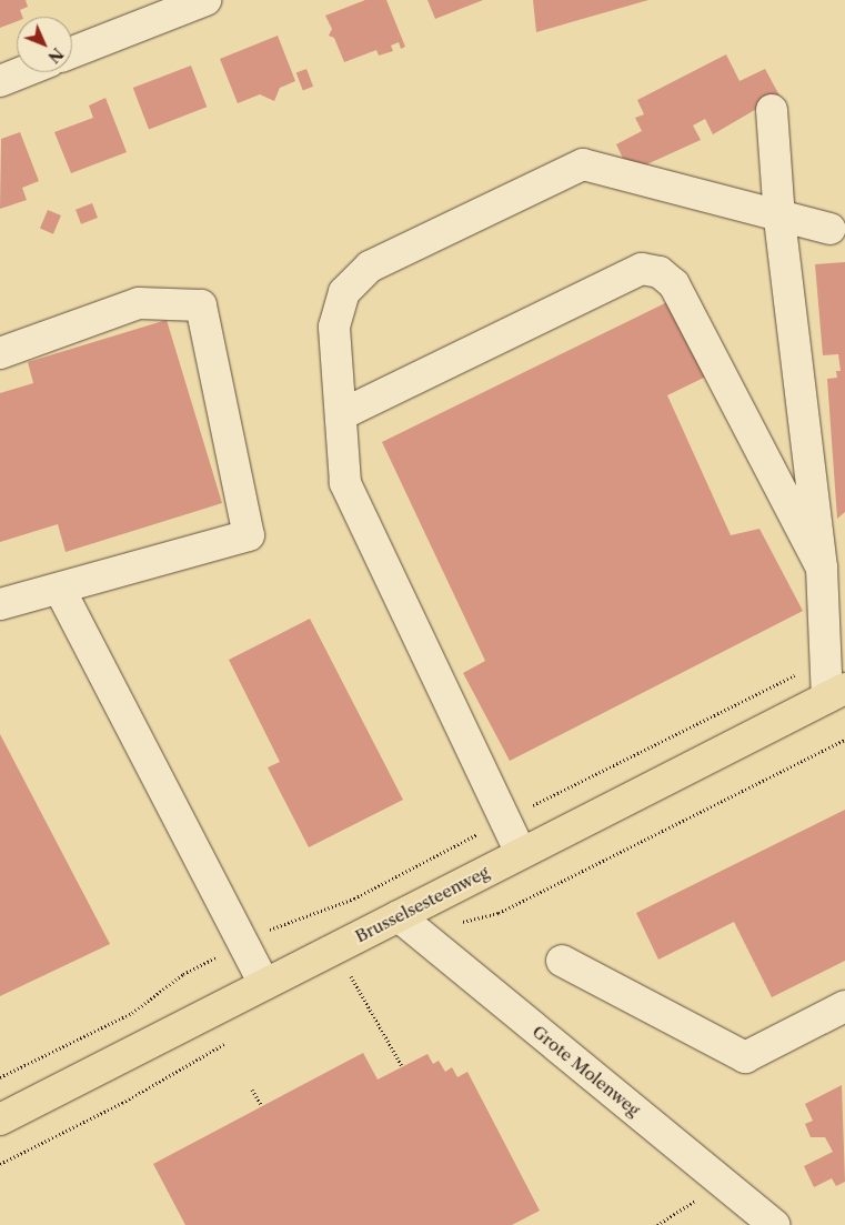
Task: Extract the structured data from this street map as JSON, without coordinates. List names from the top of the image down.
{
  "streets": {
    "main road": ["Brusselsesteenweg"],
    "street": ["Grote Molenweg"]
  },
  "crossings": [
    ["Brusselsesteenweg", "Grote Molenweg"]
  ],
  "north": "bottom right"
}
